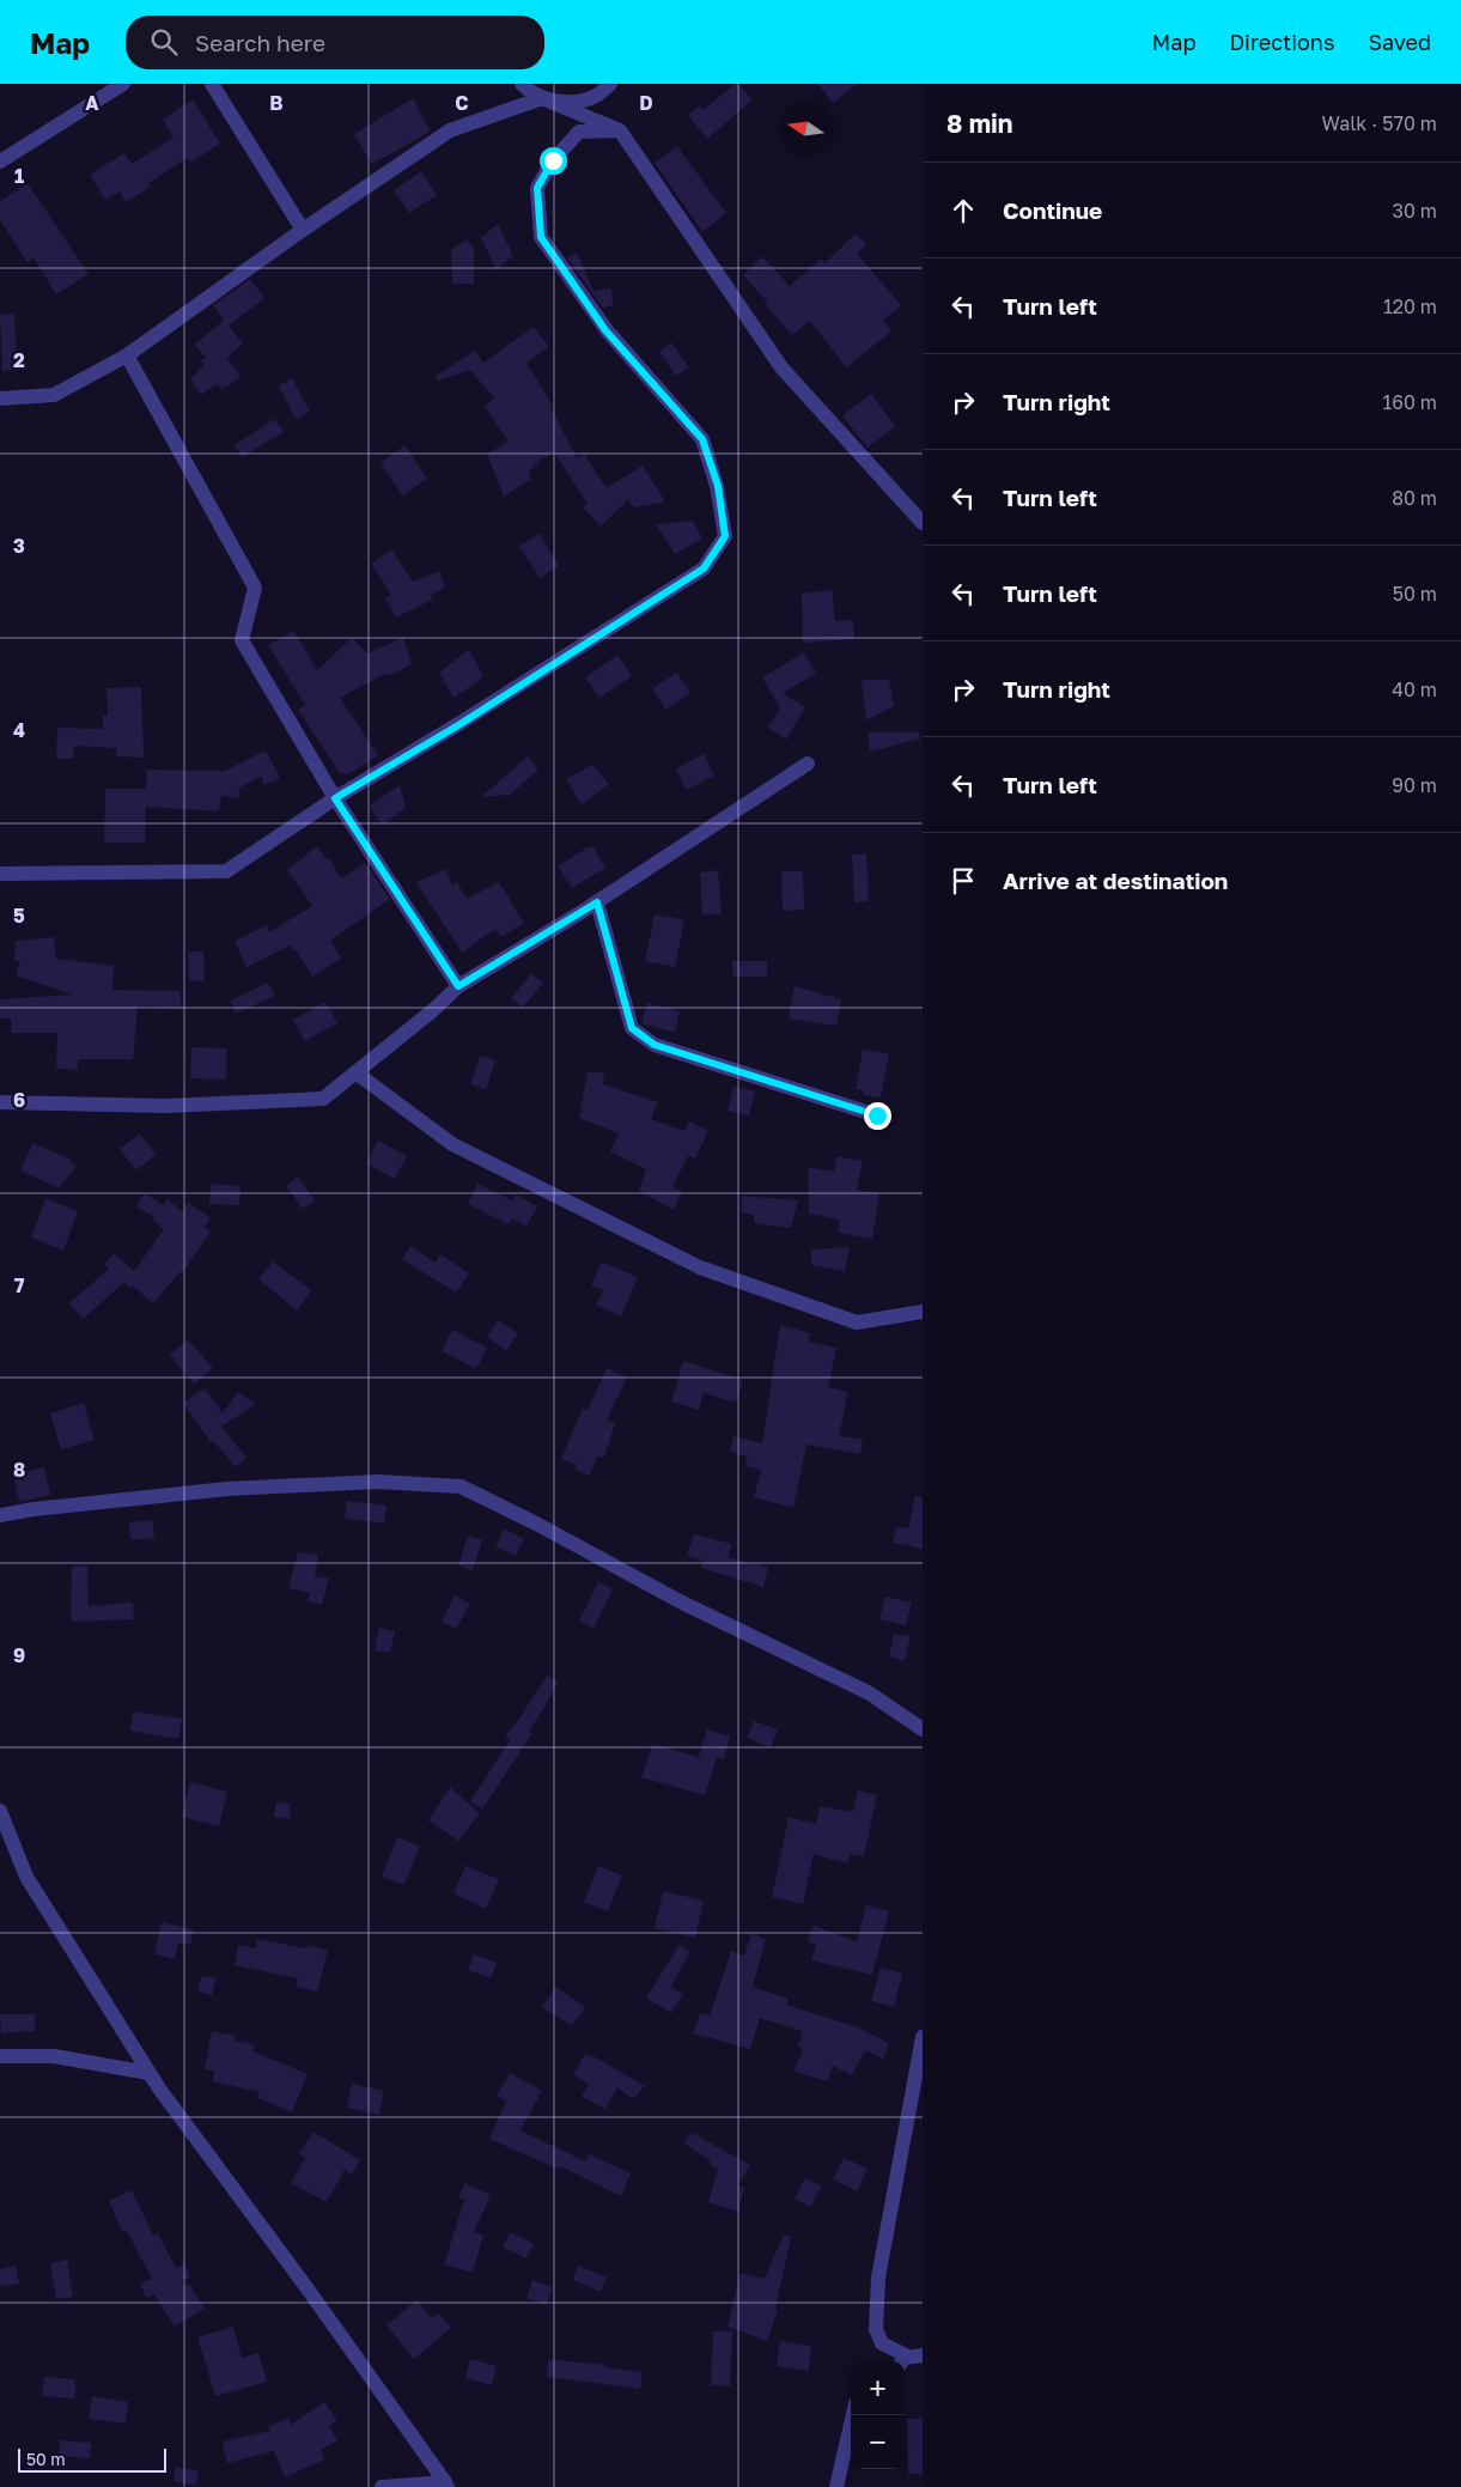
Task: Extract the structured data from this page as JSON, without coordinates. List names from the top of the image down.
{
  "scale_bar": "50 m",
  "north": "left",
  "page": {
    "header": "Map",
    "search": "Search here",
    "nav": ["Map", "Directions", "Saved"],
    "heading": ["8 min", "Walk · 570 m"],
    "list": [
      ["Continue", "30 m"],
      ["Turn left", "120 m"],
      ["Turn right", "160 m"],
      ["Turn left", "80 m"],
      ["Turn left", "50 m"],
      ["Turn right", "40 m"],
      ["Turn left", "90 m"],
      "Arrive at destination"
    ],
    "map_buttons": ["+", "−"],
    "scale": "50 m"
  },
  "grid": {
    "columns": [
      "A",
      "B",
      "C",
      "D"
    ],
    "rows": [
      "1",
      "2",
      "3",
      "4",
      "5",
      "6",
      "7",
      "8",
      "9"
    ]
  }
}
